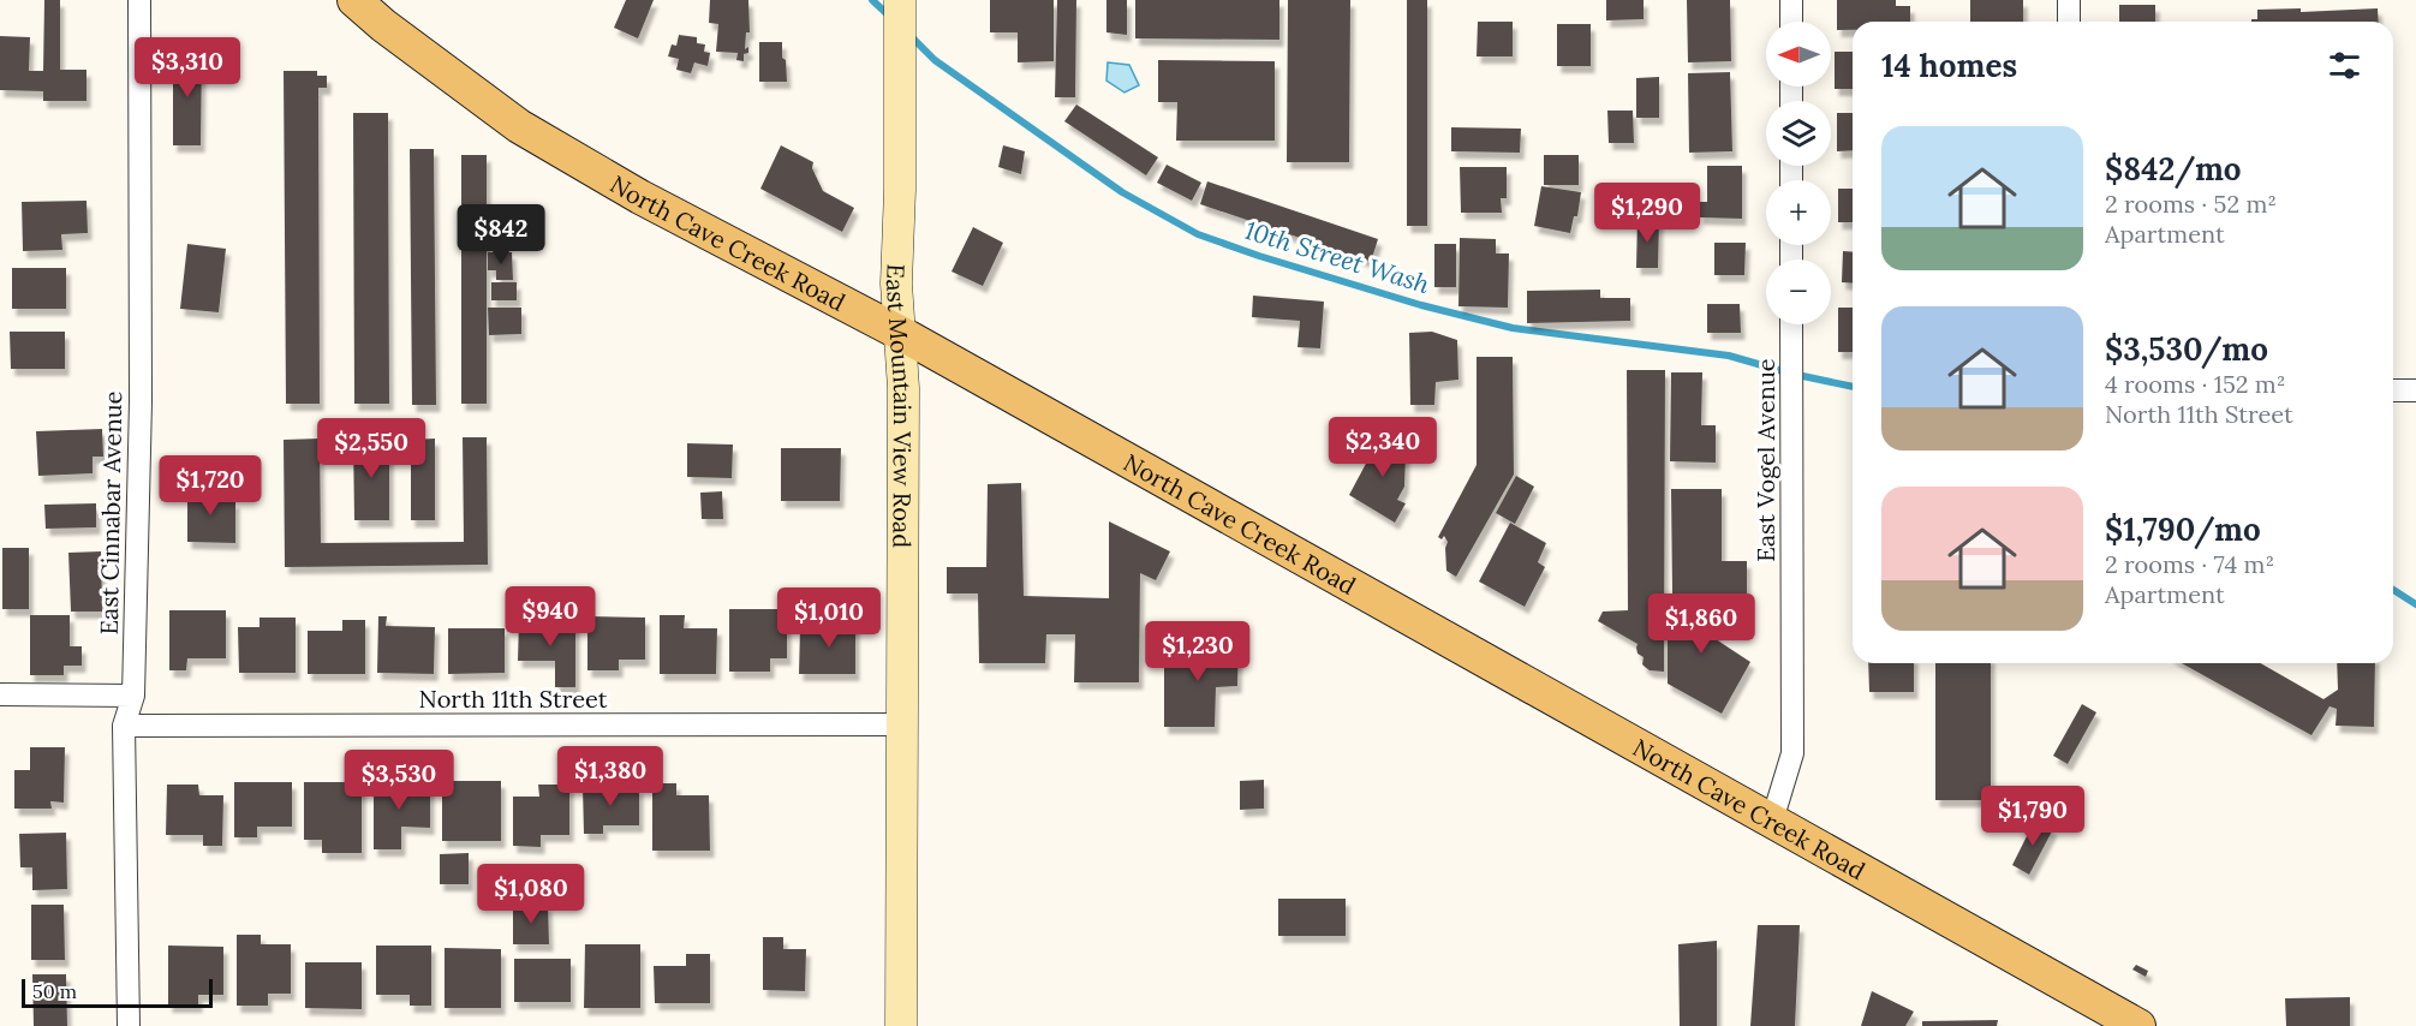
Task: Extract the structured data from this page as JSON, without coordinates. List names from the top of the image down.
{
  "streets": {
    "main road": ["North Cave Creek Road"],
    "street": [
      "East Mountain View Road",
      "East Vogel Avenue",
      "East Cinnabar Avenue",
      "North 11th Street"
    ]
  },
  "crossings": [
    ["North Cave Creek Road", "East Mountain View Road"],
    ["North Cave Creek Road", "East Vogel Avenue"],
    ["East Mountain View Road", "North 11th Street"],
    ["East Cinnabar Avenue", "North 11th Street"]
  ],
  "water": ["10th Street Wash"],
  "scale_bar": "50 m",
  "north": "left",
  "page": {
    "map_buttons": ["+", "−"],
    "heading": "14 homes",
    "price": [
      "$3,310",
      "$1,290",
      "$842",
      "$2,340",
      "$2,550",
      "$1,720",
      "$940",
      "$1,010",
      "$1,860",
      "$1,230",
      "$1,380",
      "$3,530",
      "$1,790",
      "$1,080"
    ],
    "list": [
      {
        "name": "$842/mo",
        "note": "2 rooms · 52 m² · Apartment"
      },
      {
        "name": "$3,530/mo",
        "note": "4 rooms · 152 m² · North 11th Street"
      },
      {
        "name": "$1,790/mo",
        "note": "2 rooms · 74 m² · Apartment"
      }
    ],
    "scale": "50 m"
  }
}
